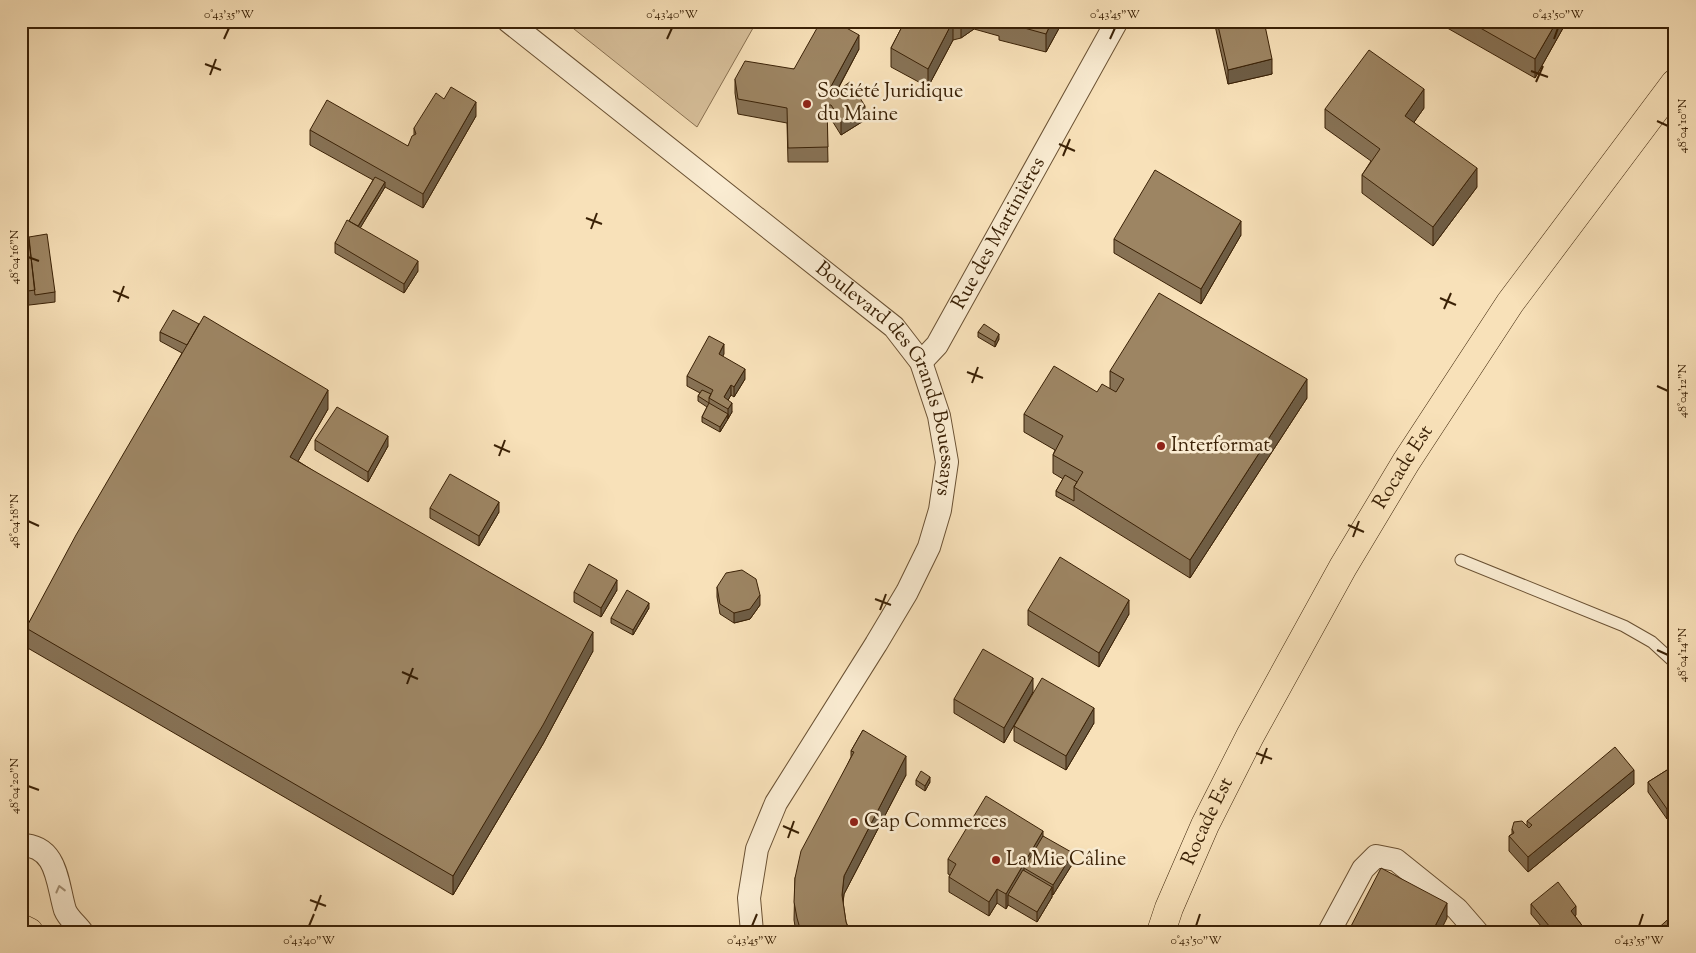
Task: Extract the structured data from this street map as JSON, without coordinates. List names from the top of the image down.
{
  "streets": {
    "main road": ["Rocade Est"],
    "street": ["Rue des Martinières", "Boulevard des Grands Bouessays"]
  },
  "crossings": [
    ["Rue des Martinières", "Boulevard des Grands Bouessays"]
  ],
  "places": [
    "Société Juridique du Maine",
    "Interformat",
    "Cap Commerces",
    "La Mie Câline"
  ],
  "coordinates": [
    "0°43'35\"W",
    "0°43'40\"W",
    "0°43'45\"W",
    "0°43'50\"W",
    "48°04'10\"N",
    "48°04'16\"N",
    "48°04'12\"N",
    "48°04'18\"N",
    "48°04'14\"N",
    "48°04'20\"N",
    "0°43'55\"W"
  ]
}
